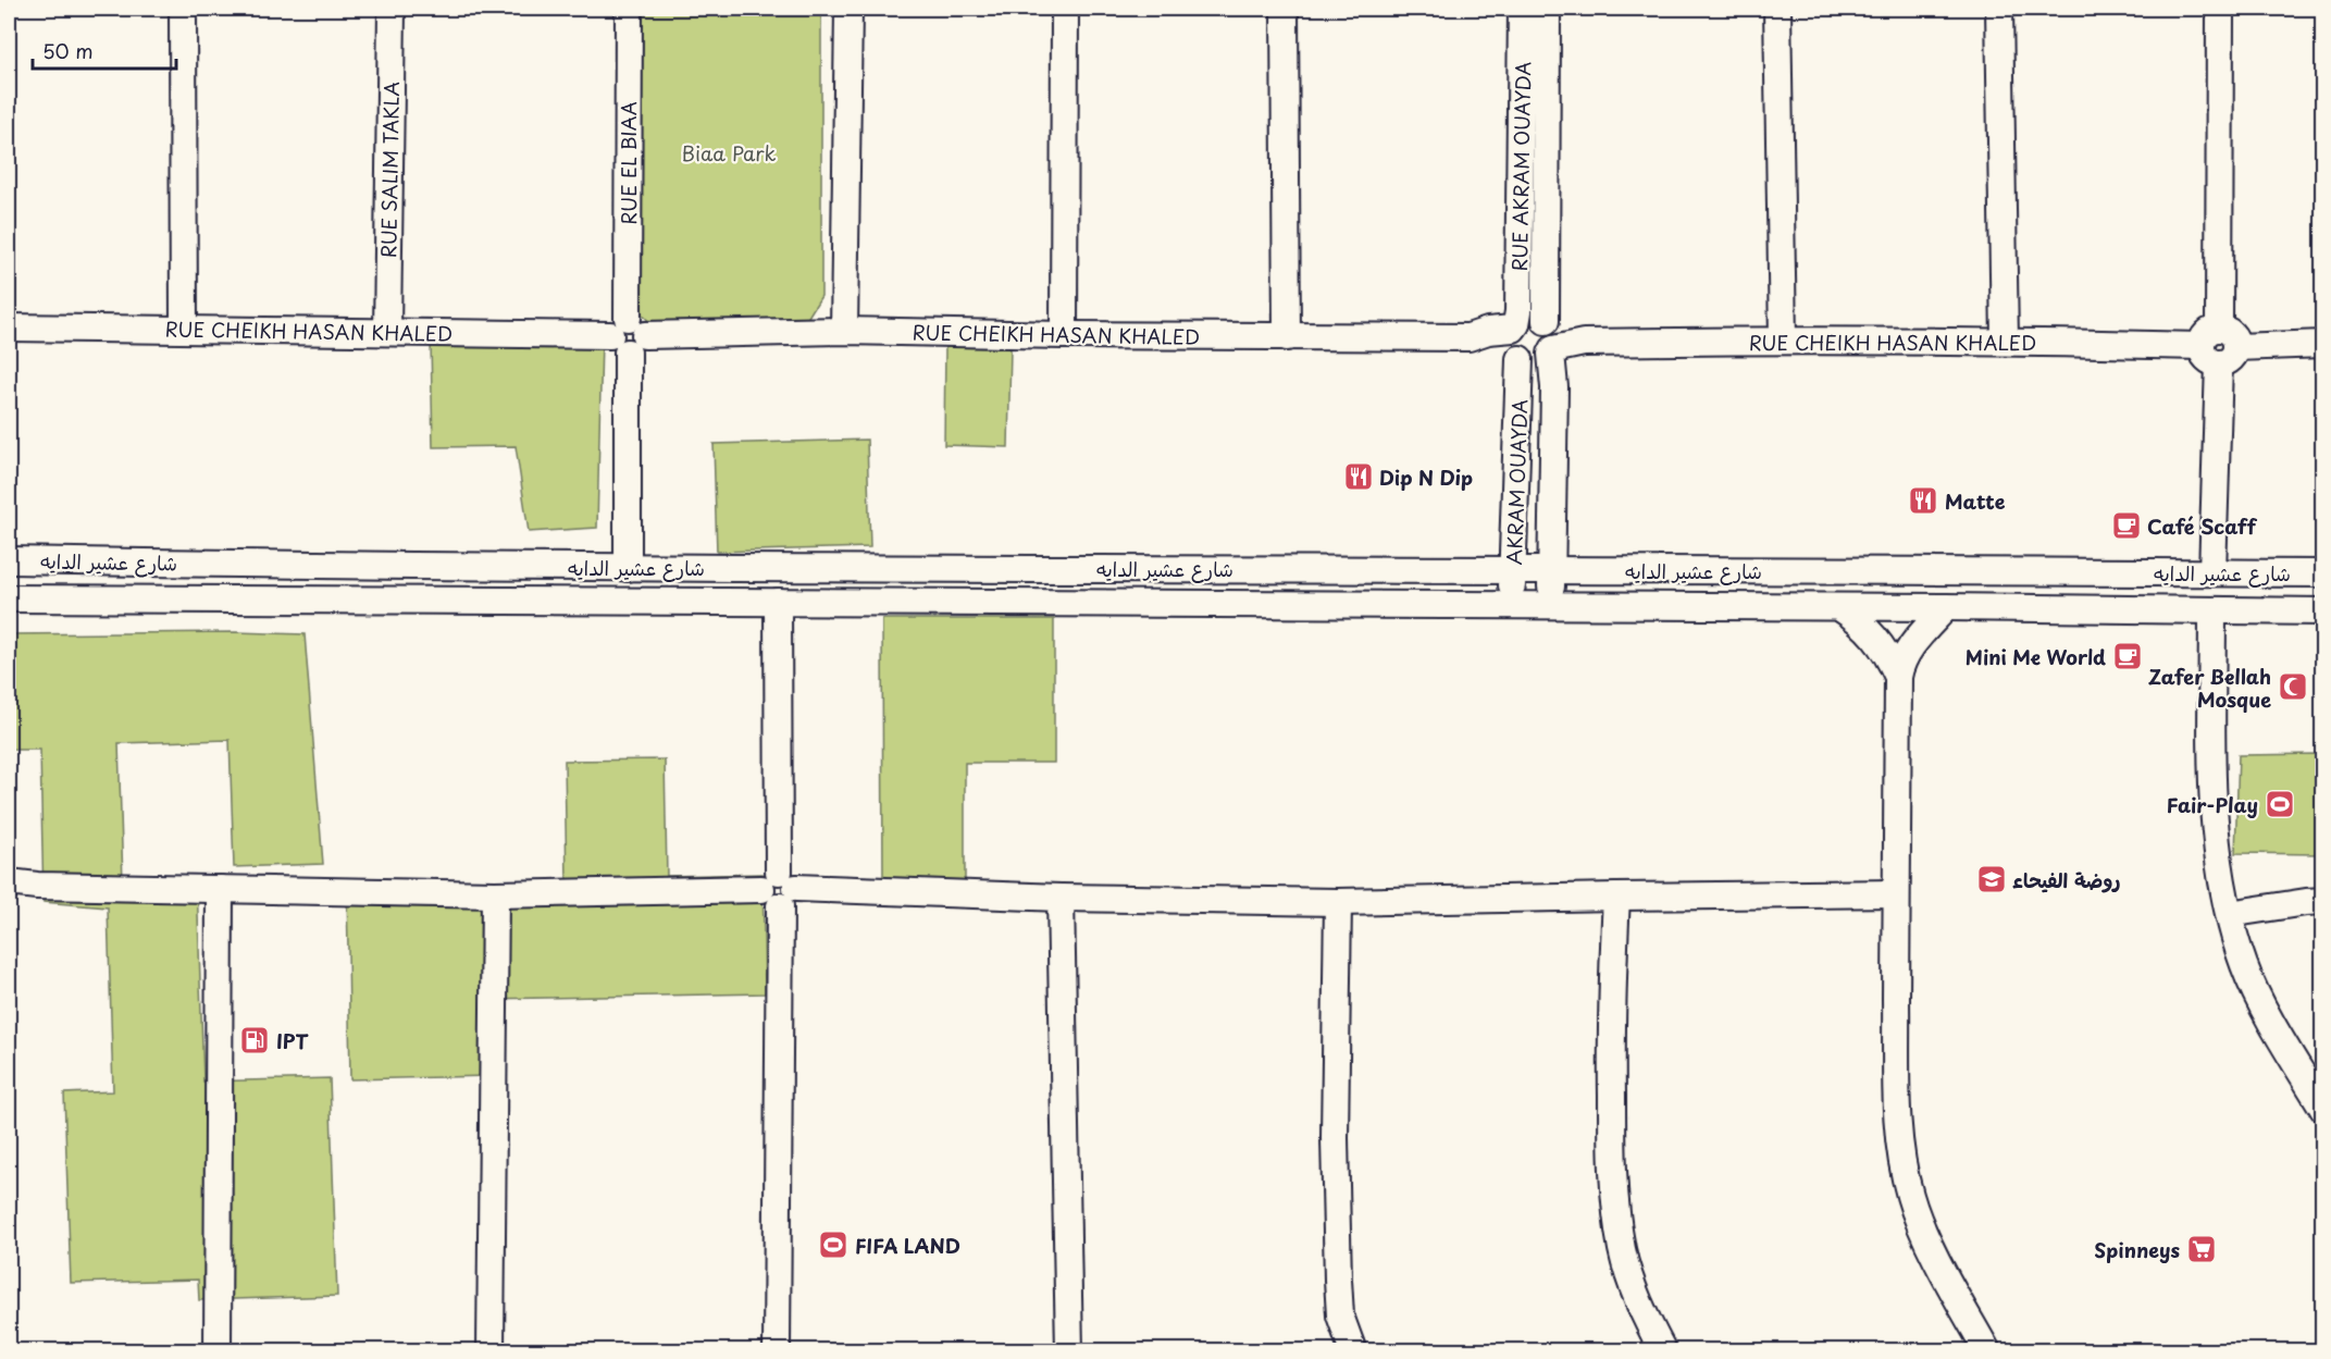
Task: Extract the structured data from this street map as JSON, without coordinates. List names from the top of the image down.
{
  "streets": {
    "street": [
      "RUE EL BIAA",
      "RUE AKRAM OUAYDA",
      "RUE SALIM TAKLA",
      "RUE CHEIKH HASAN KHALED",
      "AKRAM OUAYDA",
      "شارع عشير الدايه"
    ]
  },
  "crossings": [
    ["RUE EL BIAA", "RUE CHEIKH HASAN KHALED"],
    ["RUE EL BIAA", "شارع عشير الدايه"],
    ["RUE AKRAM OUAYDA", "RUE CHEIKH HASAN KHALED"],
    ["RUE AKRAM OUAYDA", "AKRAM OUAYDA"],
    ["RUE AKRAM OUAYDA", "شارع عشير الدايه"],
    ["RUE SALIM TAKLA", "RUE CHEIKH HASAN KHALED"],
    ["RUE CHEIKH HASAN KHALED", "AKRAM OUAYDA"],
    ["AKRAM OUAYDA", "شارع عشير الدايه"]
  ],
  "parks": ["Biaa Park"],
  "places": {
    "restaurant": ["Dip N Dip", "Matte"],
    "cafe": ["Café Scaff", "Mini Me World"],
    "mosque": ["Zafer Bellah Mosque"],
    "sports": ["Fair-Play", "FIFA LAND"],
    "school or university": ["روضة الفيحاء"],
    "fuel station": ["IPT"],
    "supermarket": ["Spinneys"]
  },
  "scale_bar": "50 m"
}
